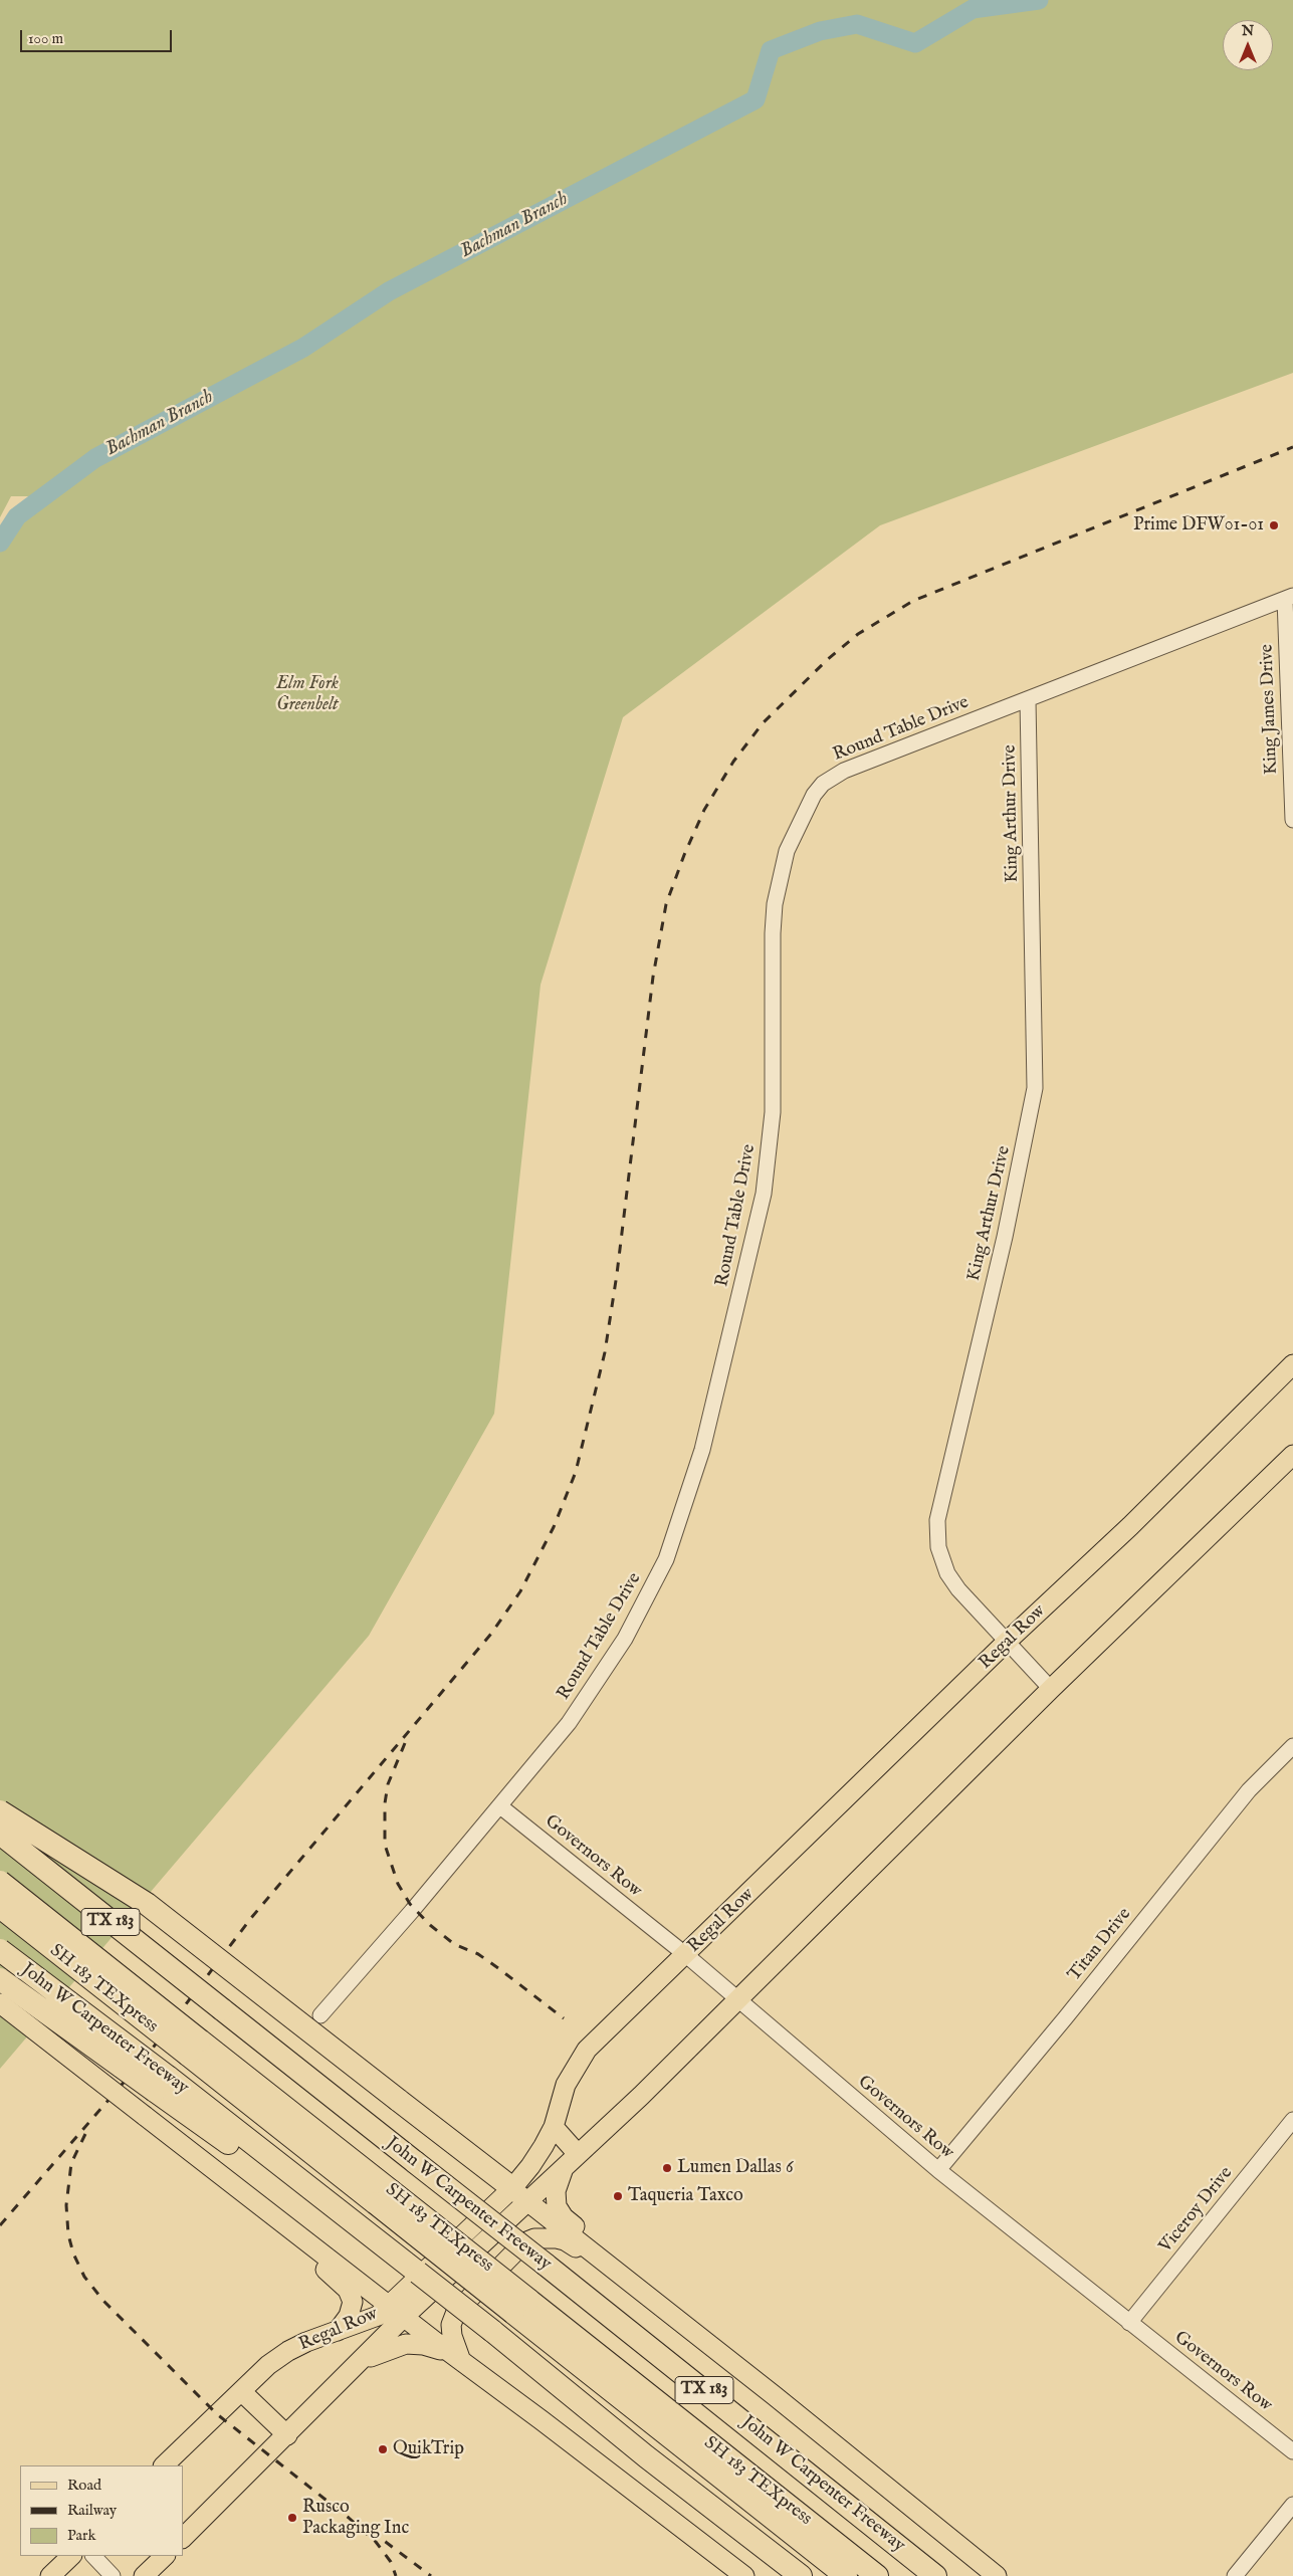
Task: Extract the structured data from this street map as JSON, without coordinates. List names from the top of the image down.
{
  "streets": {
    "highway": ["TX 183", "SH 183 TEXpress", "John W Carpenter Freeway"],
    "main road": ["Regal Row"],
    "street": [
      "King James Drive",
      "Round Table Drive",
      "King Arthur Drive",
      "Governors Row",
      "Titan Drive",
      "Viceroy Drive"
    ]
  },
  "crossings": [
    ["King James Drive", "Round Table Drive"],
    ["Round Table Drive", "King Arthur Drive"],
    ["Round Table Drive", "Governors Row"],
    ["King Arthur Drive", "Regal Row"],
    ["Regal Row", "Governors Row"],
    ["Governors Row", "Titan Drive"],
    ["Governors Row", "Viceroy Drive"]
  ],
  "water": ["Bachman Branch"],
  "parks": ["Elm Fork Greenbelt"],
  "places": [
    "Prime DFW01-01",
    "Lumen Dallas 6",
    "Taqueria Taxco",
    "QuikTrip",
    "Rusco Packaging Inc"
  ],
  "legend": ["Road", "Railway", "Park"],
  "scale_bar": "100 m",
  "north": "top"
}
